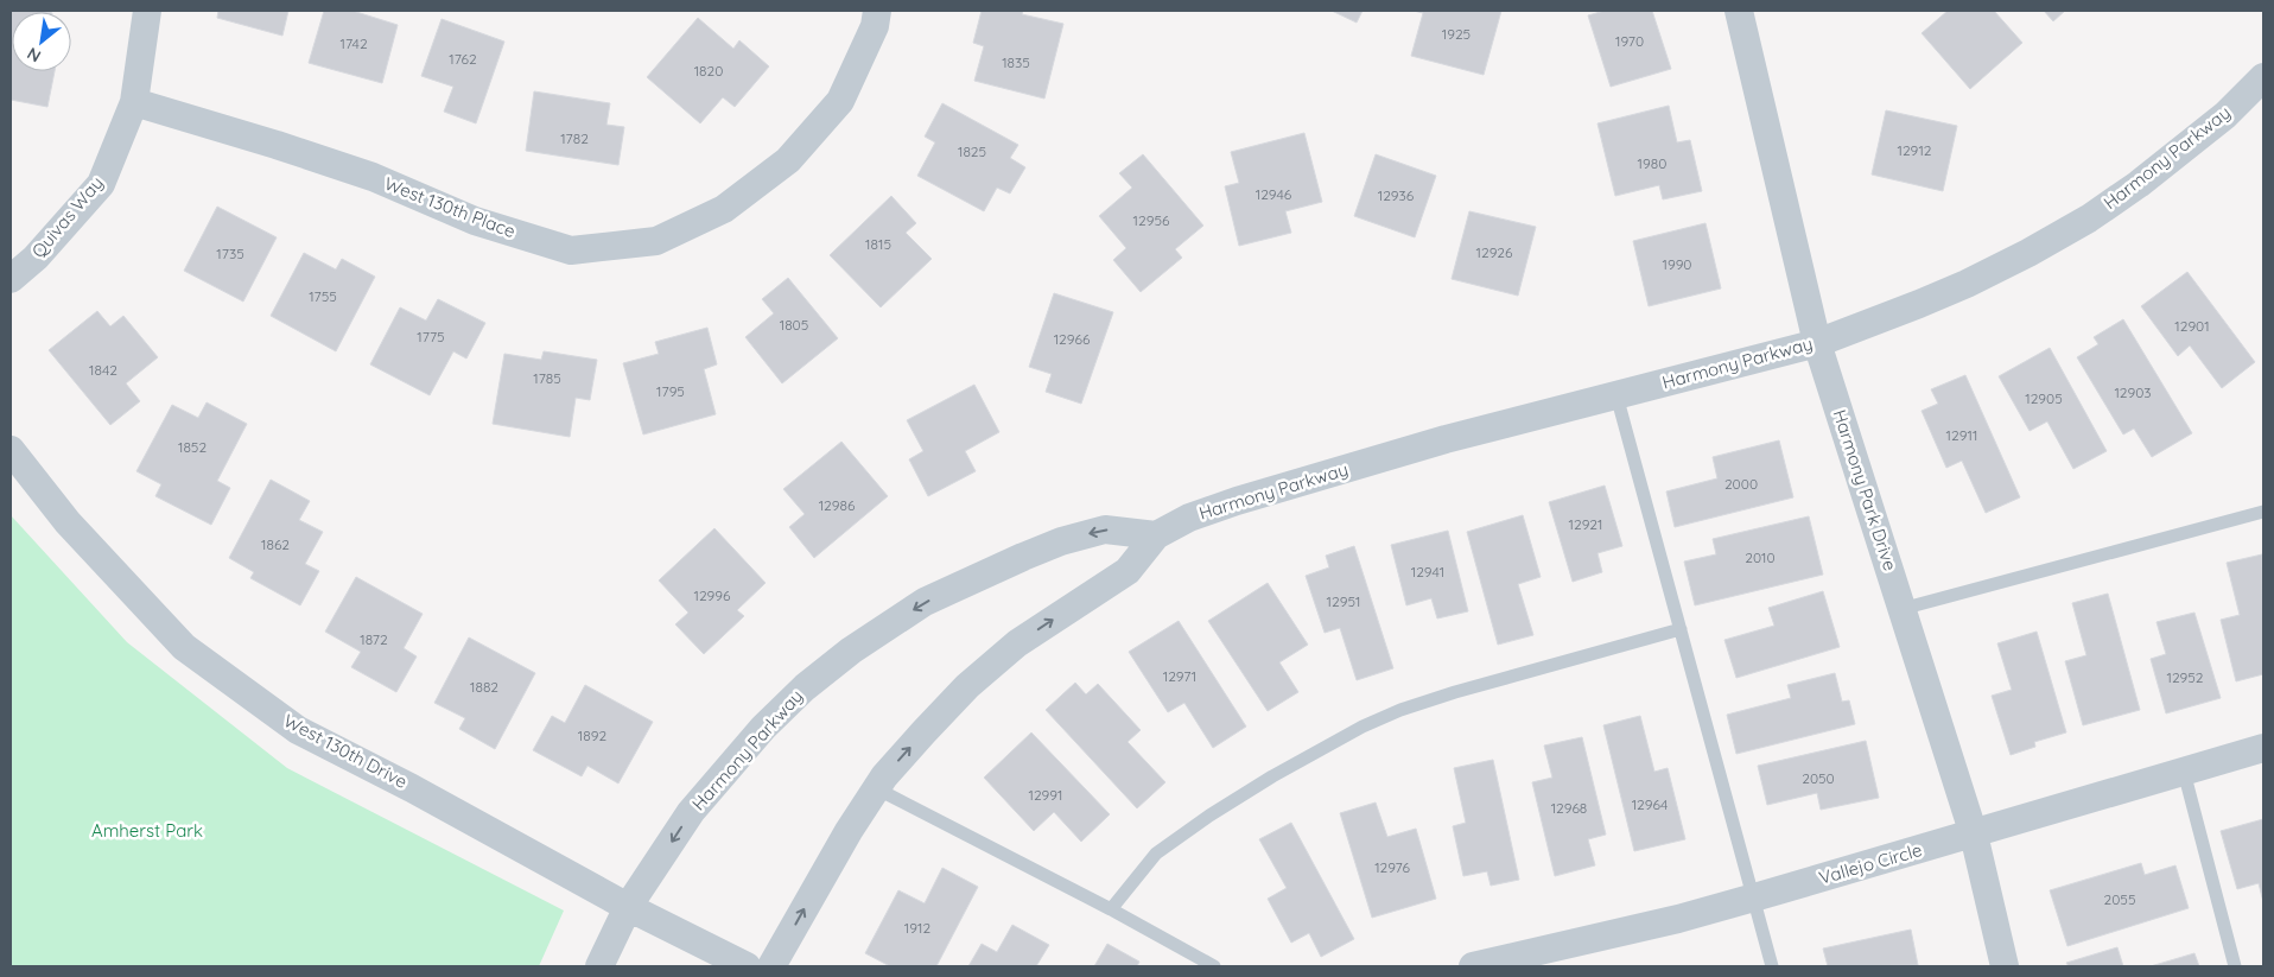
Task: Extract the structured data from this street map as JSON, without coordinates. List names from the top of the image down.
{
  "streets": {
    "street": [
      "Harmony Parkway",
      "West 130th Place",
      "Quivas Way",
      "Harmony Park Drive",
      "West 130th Drive",
      "Vallejo Circle"
    ]
  },
  "crossings": [
    ["Harmony Parkway", "Harmony Park Drive"],
    ["Harmony Parkway", "West 130th Drive"],
    ["West 130th Place", "Quivas Way"],
    ["Harmony Park Drive", "Vallejo Circle"]
  ],
  "parks": ["Amherst Park"],
  "house_numbers": [
    "1925",
    "1970",
    "1742",
    "1762",
    "1835",
    "1820",
    "1782",
    "12912",
    "1825",
    "1980",
    "12946",
    "12936",
    "12956",
    "1815",
    "12926",
    "1735",
    "1990",
    "1755",
    "1805",
    "12901",
    "1775",
    "12966",
    "1842",
    "1785",
    "1795",
    "12903",
    "12905",
    "12911",
    "1852",
    "2000",
    "12986",
    "12921",
    "1862",
    "2010",
    "12941",
    "12996",
    "12951",
    "1872",
    "12971",
    "12952",
    "1882",
    "1892",
    "2050",
    "12991",
    "12964",
    "12968",
    "12976",
    "2055",
    "1912"
  ],
  "north": "bottom left"
}
